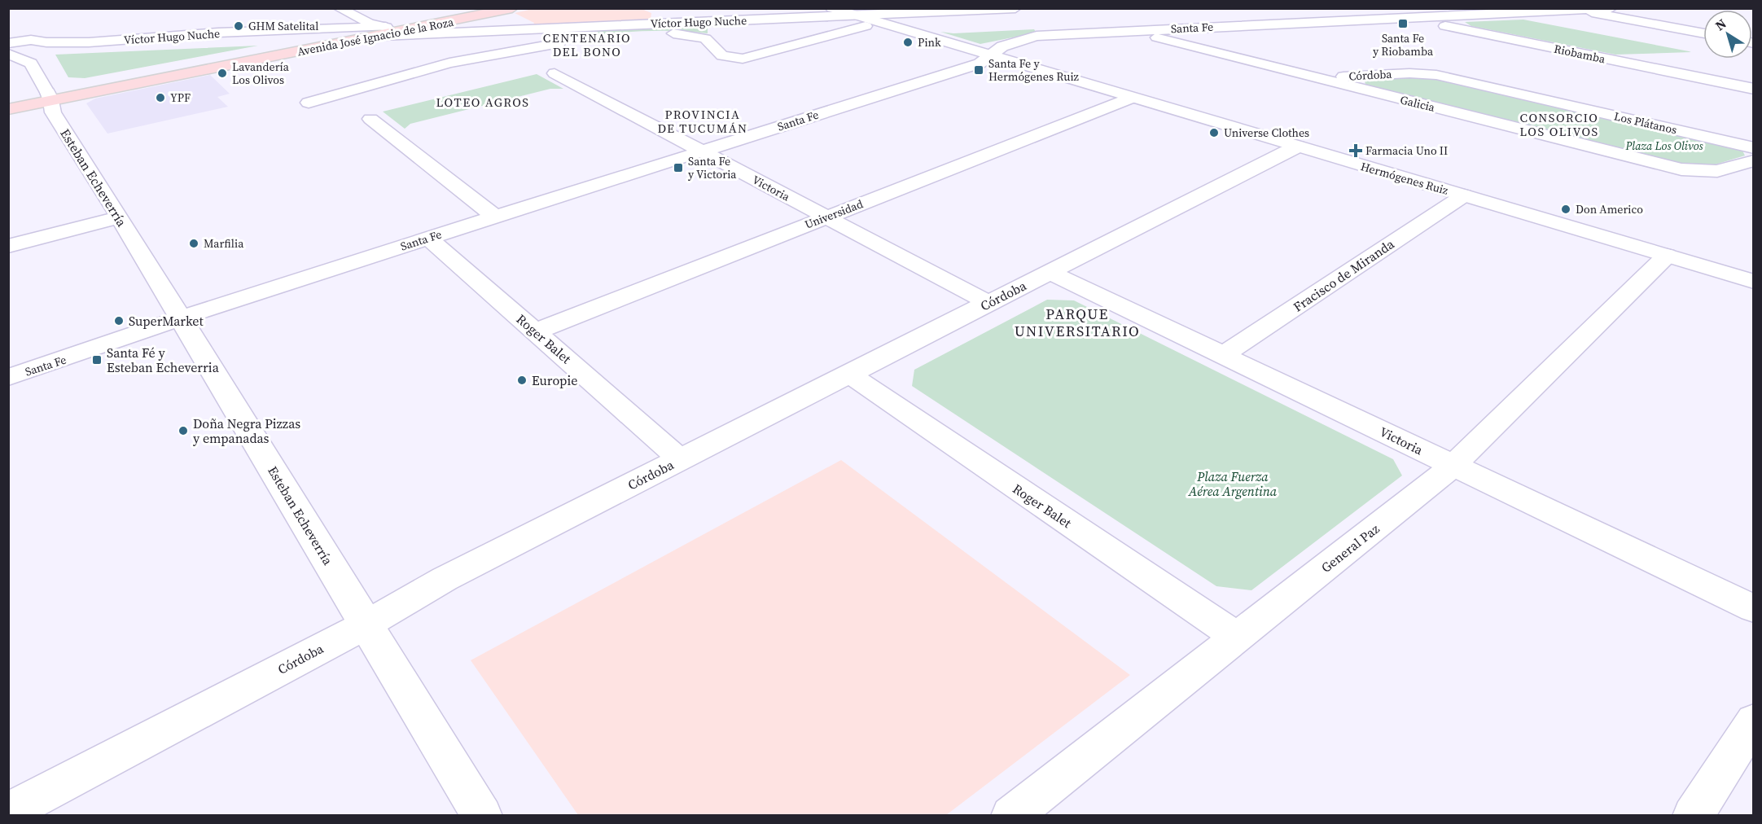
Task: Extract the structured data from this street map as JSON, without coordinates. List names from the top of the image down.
{
  "streets": {
    "main road": ["Avenida José Ignacio de la Roza"],
    "street": [
      "Víctor Hugo Nuche",
      "Santa Fe",
      "Riobamba",
      "Córdoba",
      "Galicia",
      "Los Plátanos",
      "Esteban Echeverría",
      "Hermógenes Ruiz",
      "Victoria",
      "Universidad",
      "Fracisco de Miranda",
      "Roger Balet",
      "General Paz"
    ]
  },
  "crossings": [
    ["Víctor Hugo Nuche", "Avenida José Ignacio de la Roza"],
    ["Víctor Hugo Nuche", "Hermógenes Ruiz"],
    ["Santa Fe", "Riobamba"],
    ["Santa Fe", "Galicia"],
    ["Santa Fe", "Esteban Echeverría"],
    ["Santa Fe", "Hermógenes Ruiz"],
    ["Santa Fe", "Victoria"],
    ["Santa Fe", "Roger Balet"],
    ["Avenida José Ignacio de la Roza", "Esteban Echeverría"],
    ["Córdoba", "Galicia"],
    ["Córdoba", "Los Plátanos"],
    ["Córdoba", "Esteban Echeverría"],
    ["Córdoba", "Hermógenes Ruiz"],
    ["Córdoba", "Victoria"],
    ["Córdoba", "Roger Balet"],
    ["Hermógenes Ruiz", "Universidad"],
    ["Hermógenes Ruiz", "Fracisco de Miranda"],
    ["Hermógenes Ruiz", "General Paz"],
    ["Victoria", "Universidad"],
    ["Victoria", "Fracisco de Miranda"],
    ["Victoria", "General Paz"],
    ["Universidad", "Roger Balet"],
    ["Roger Balet", "General Paz"]
  ],
  "districts": [
    "CENTENARIO DEL BONO",
    "LOTEO AGROS",
    "PROVINCIA DE TUCUMÁN",
    "CONSORCIO LOS OLIVOS",
    "PARQUE UNIVERSITARIO"
  ],
  "parks": ["Plaza Los Olivos", "Plaza Fuerza Aérea Argentina"],
  "places": {
    "transit": [
      "Santa Fe y Riobamba",
      "Santa Fe y Hermógenes Ruiz",
      "Santa Fe y Victoria",
      "Santa Fé y Esteban Echeverria"
    ],
    "other": [
      "GHM Satelital",
      "Pink",
      "Lavandería Los Olivos",
      "YPF",
      "Universe Clothes",
      "Don Americo",
      "Marfilia",
      "SuperMarket",
      "Europie",
      "Doña Negra Pizzas y empanadas"
    ],
    "health": ["Farmacia Uno II"]
  },
  "north": "top left"
}
